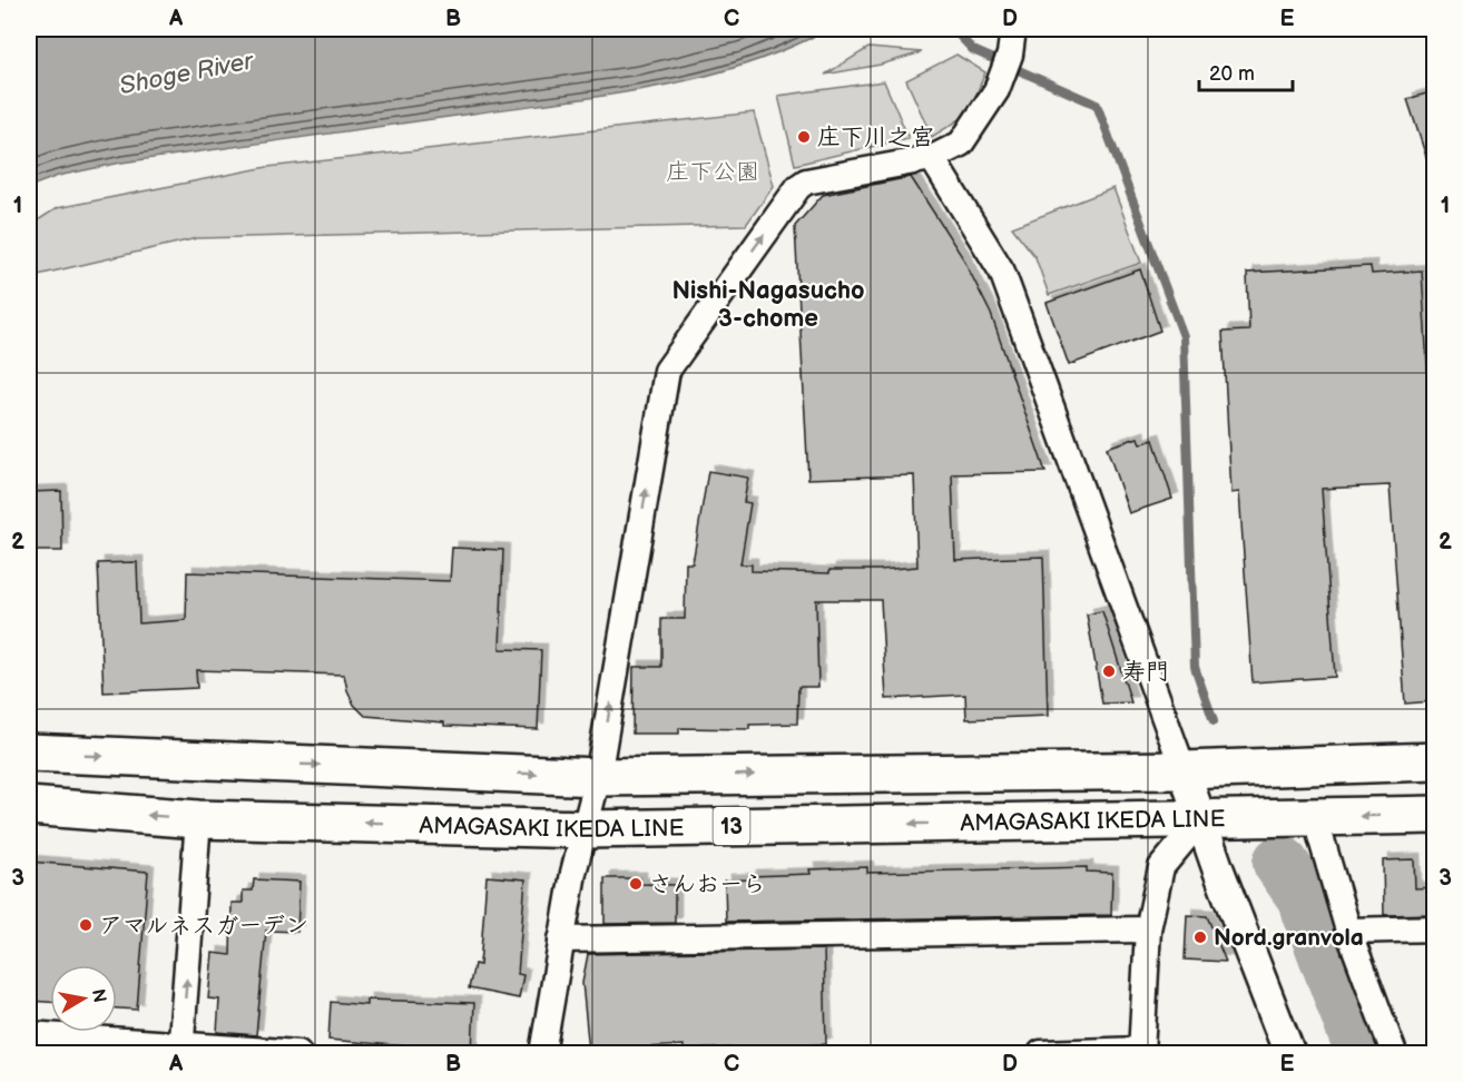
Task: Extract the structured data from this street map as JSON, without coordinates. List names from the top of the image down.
{
  "streets": {
    "main road": ["AMAGASAKI IKEDA LINE", "13"]
  },
  "districts": ["Nishi-Nagasucho 3-chome"],
  "water": ["Shoge River"],
  "parks": ["庄下公園"],
  "places": [
    "庄下川之宮",
    "寿門",
    "さんおーら",
    "アマルネスガーデン",
    "Nord.granvola"
  ],
  "scale_bar": "20 m",
  "north": "right",
  "grid": {
    "columns": [
      "A",
      "B",
      "C",
      "D",
      "E"
    ],
    "rows": ["1", "2", "3"]
  }
}
